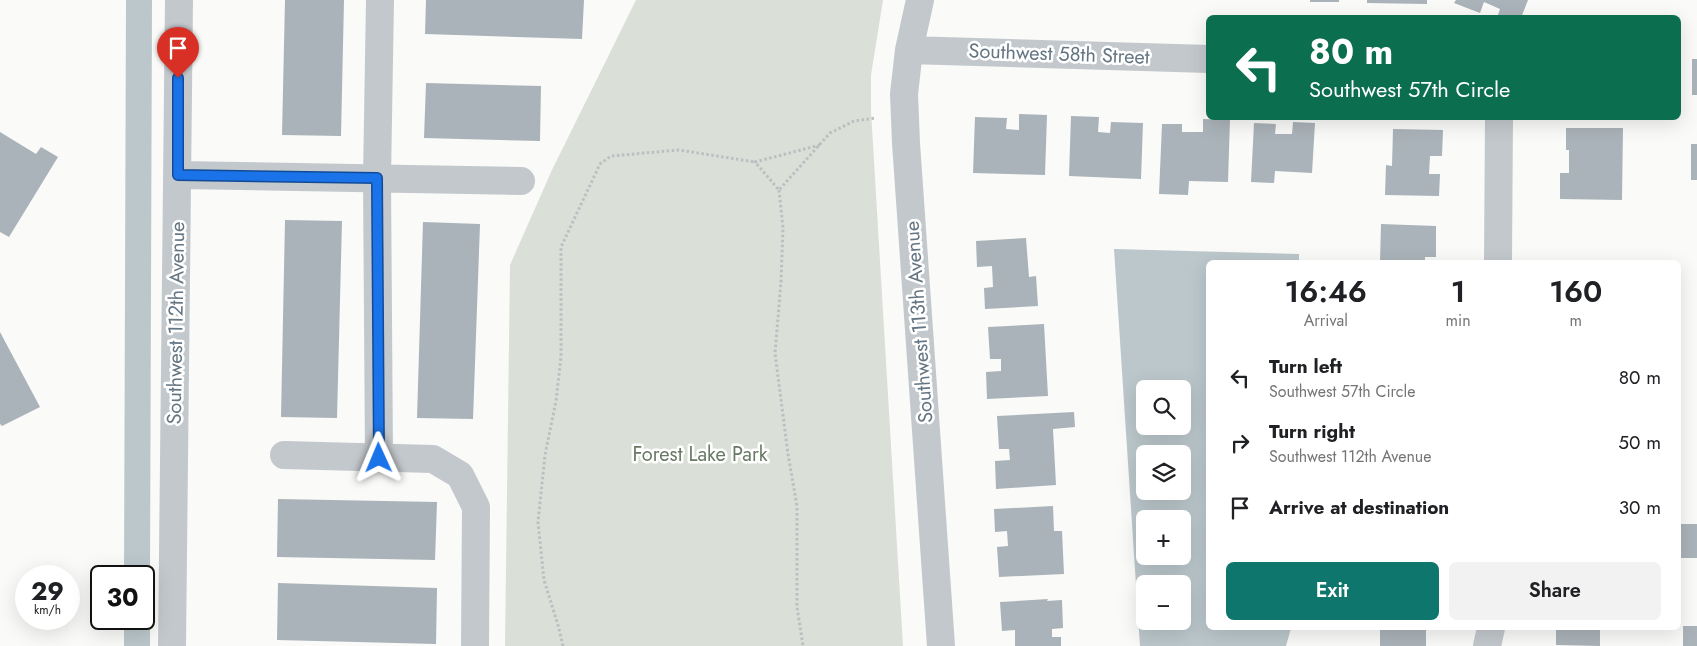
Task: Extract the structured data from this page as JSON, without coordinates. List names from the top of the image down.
{
  "streets": {
    "street": ["Southwest 58th Street", "Southwest 113th Avenue", "Southwest 112th Avenue"]
  },
  "crossings": [
    ["Southwest 58th Street", "Southwest 113th Avenue"]
  ],
  "parks": ["Forest Lake Park"],
  "page": {
    "turn": ["80 m", "Southwest 57th Circle"],
    "eta": [
      "16:46",
      "Arrival",
      "1",
      "min",
      "160",
      "m"
    ],
    "list": [
      {
        "name": "Turn left",
        "note": "Southwest 57th Circle",
        "value": "80 m"
      },
      {
        "name": "Turn right",
        "note": "Southwest 112th Avenue",
        "value": "50 m"
      },
      {
        "name": "Arrive at destination",
        "value": "30 m"
      }
    ],
    "map_buttons": ["+", "−"],
    "buttons": ["Exit", "Share"],
    "speed": "29 km/h",
    "limit": "30"
  }
}
